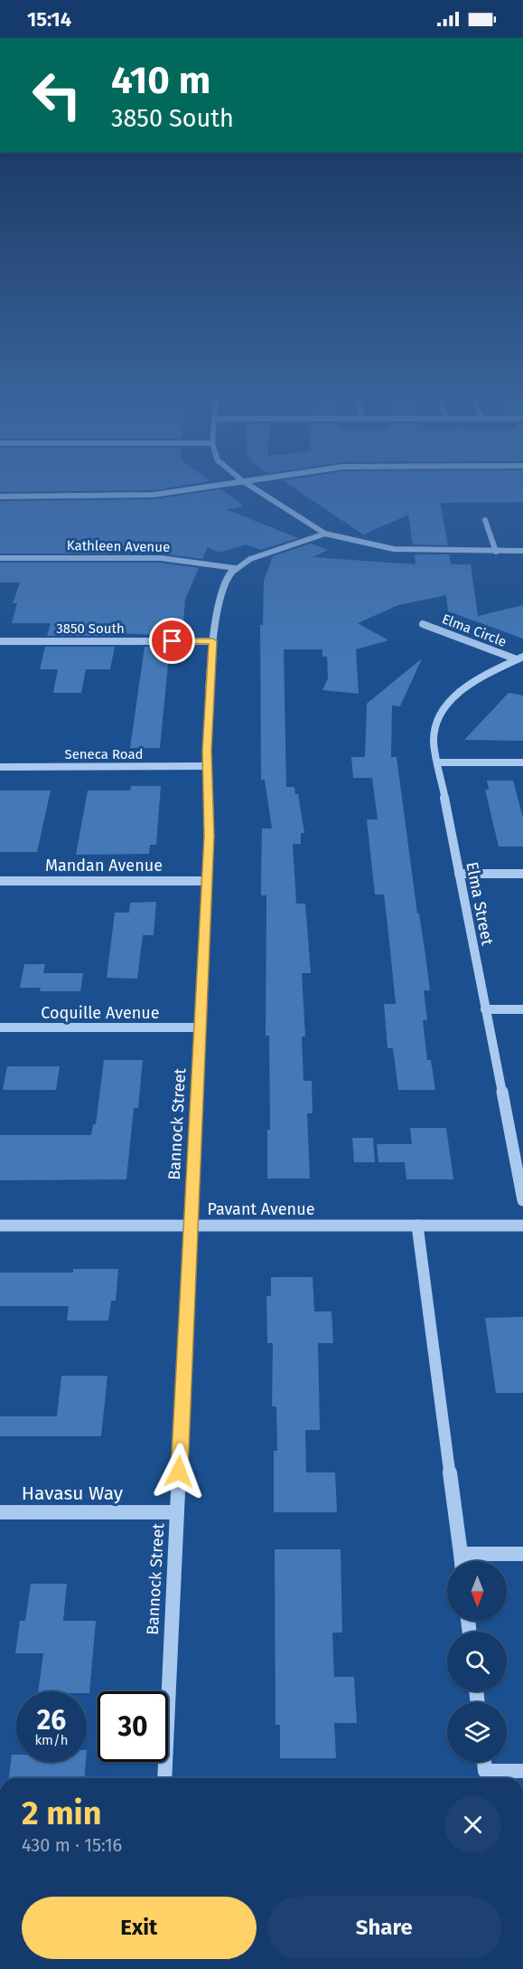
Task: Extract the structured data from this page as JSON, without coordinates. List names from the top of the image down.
{
  "streets": {
    "street": [
      "Kathleen Avenue",
      "3850 South",
      "Elma Circle",
      "Seneca Road",
      "Mandan Avenue",
      "Elma Street",
      "Coquille Avenue",
      "Bannock Street",
      "Pavant Avenue",
      "Havasu Way"
    ]
  },
  "crossings": [
    ["Kathleen Avenue", "Bannock Street"],
    ["3850 South", "Bannock Street"],
    ["Elma Circle", "Elma Street"],
    ["Seneca Road", "Bannock Street"],
    ["Mandan Avenue", "Bannock Street"],
    ["Coquille Avenue", "Bannock Street"],
    ["Bannock Street", "Pavant Avenue"],
    ["Bannock Street", "Havasu Way"]
  ],
  "north": "bottom",
  "page": {
    "status": "15:14",
    "turn": ["410 m", "3850 South"],
    "speed": "26 km/h",
    "limit": "30",
    "heading": ["2 min", "430 m · 15:16"],
    "buttons": ["Exit", "Share"]
  }
}
